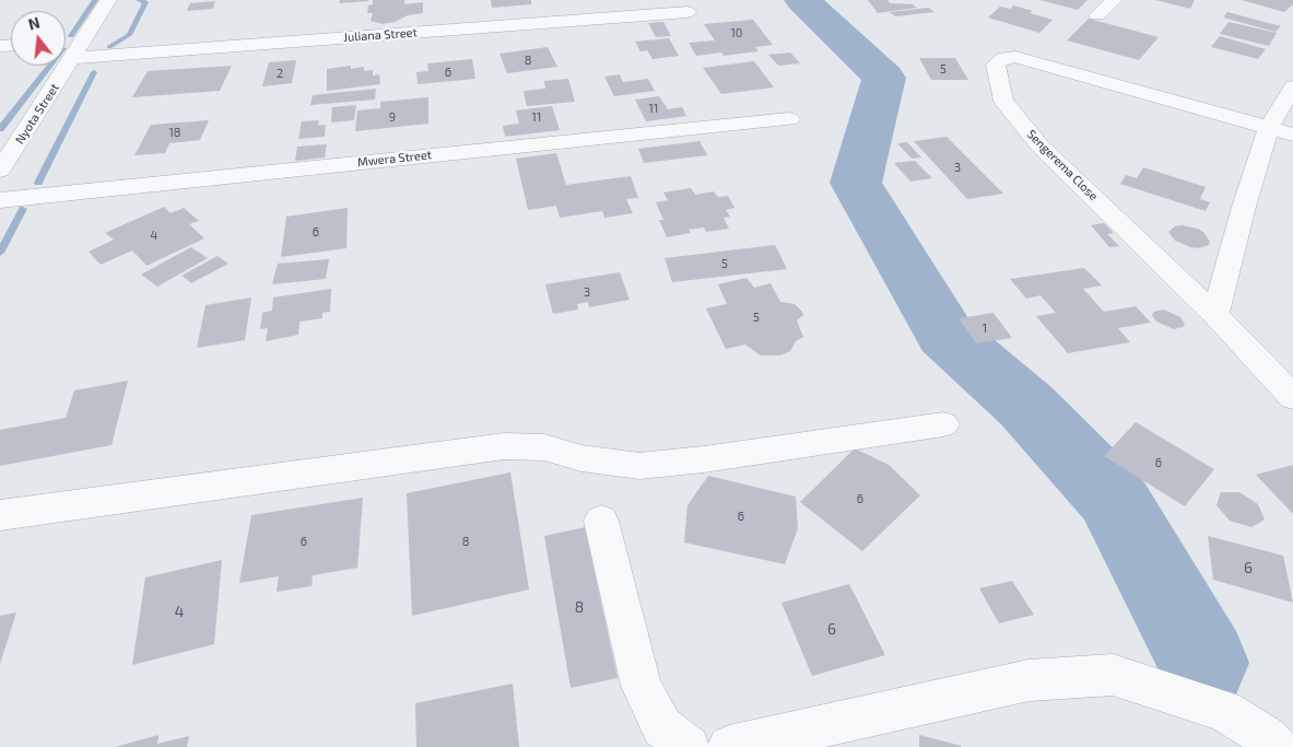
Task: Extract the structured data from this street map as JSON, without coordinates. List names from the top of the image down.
{
  "streets": {
    "street": [
      "Juliana Street",
      "Nyota Street",
      "Mwera Street",
      "Sengerema Close"
    ]
  },
  "crossings": [
    ["Juliana Street", "Nyota Street"]
  ],
  "house_numbers": [
    "10",
    "8",
    "5",
    "6",
    "2",
    "11",
    "9",
    "11",
    "18",
    "3",
    "6",
    "4",
    "5",
    "3",
    "5",
    "1",
    "6",
    "6",
    "6",
    "6",
    "8",
    "6",
    "8",
    "4",
    "6"
  ],
  "north": "top"
}
